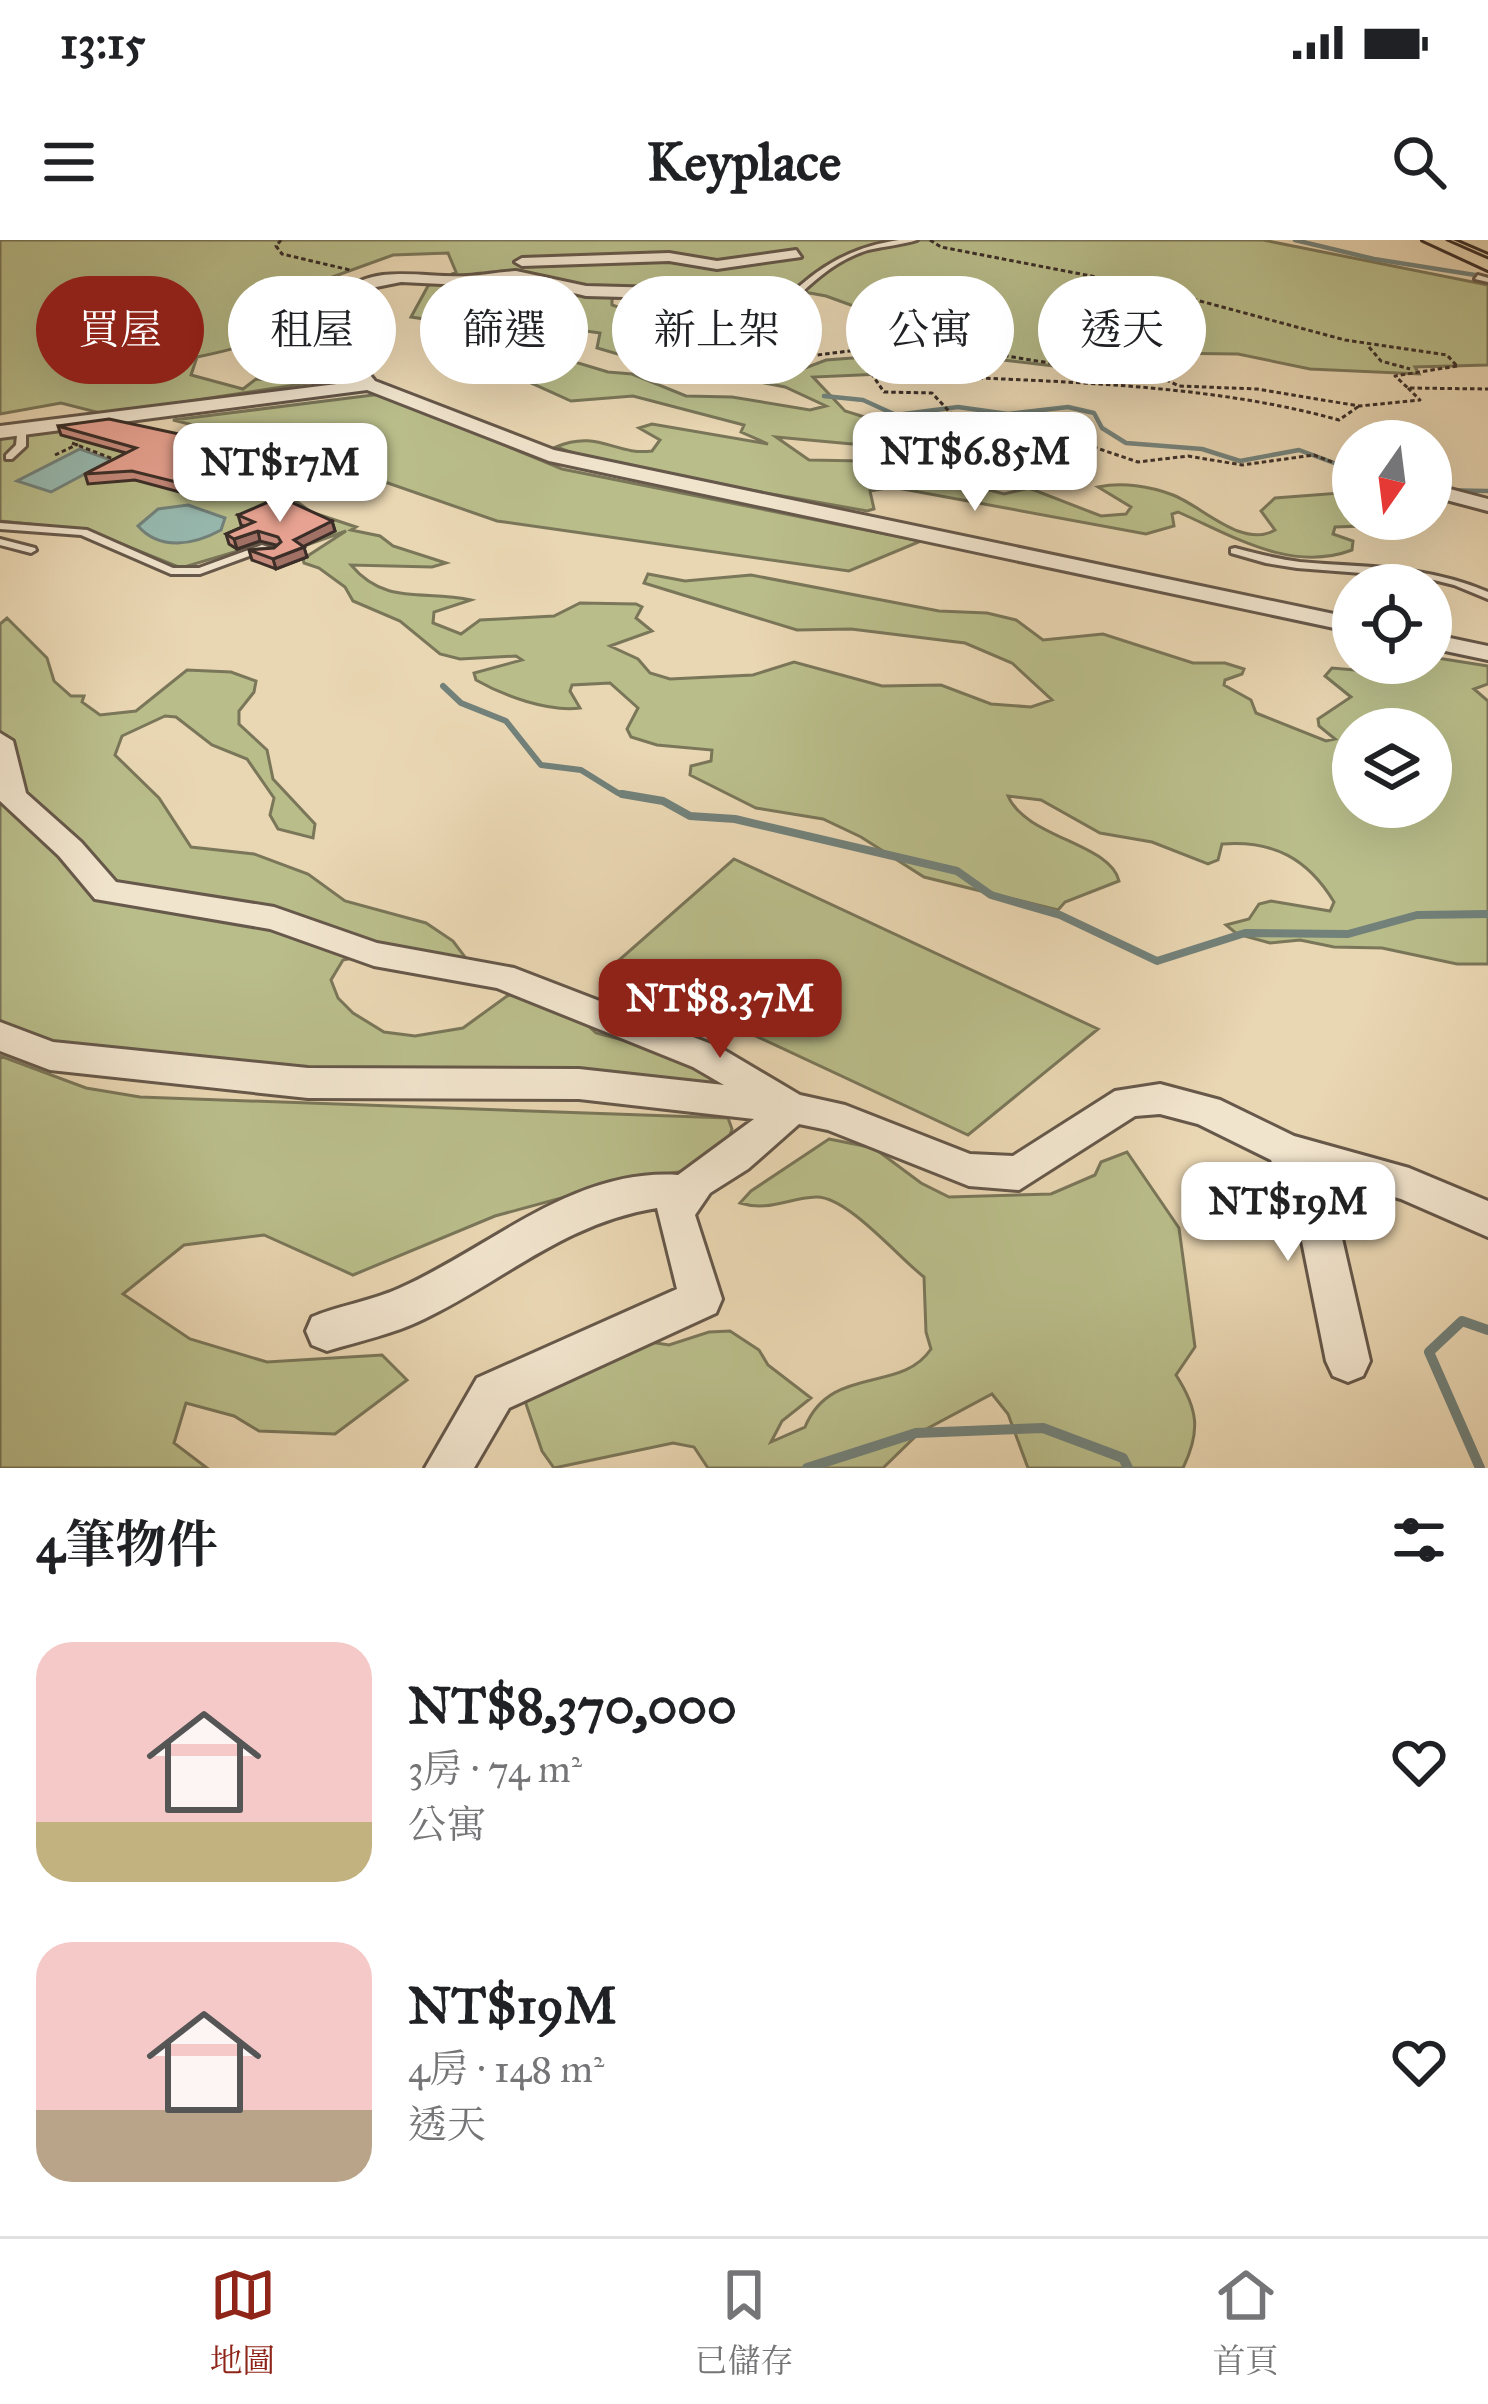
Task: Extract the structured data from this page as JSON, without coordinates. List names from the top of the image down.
{
  "north": "bottom",
  "page": {
    "status": "13:15",
    "header": "Keyplace",
    "chip": [
      "買屋",
      "租屋",
      "篩選",
      "新上架",
      "公寓",
      "透天"
    ],
    "price": [
      "NT$6.85M",
      "NT$17M",
      "NT$8.37M",
      "NT$19M"
    ],
    "heading": "4筆物件",
    "list": [
      {
        "name": "NT$8,370,000",
        "note": "3房 · 74 m² · 公寓"
      },
      {
        "name": "NT$19M",
        "note": "4房 · 148 m² · 透天"
      }
    ],
    "tabs": ["地圖", "已儲存", "首頁"]
  }
}
